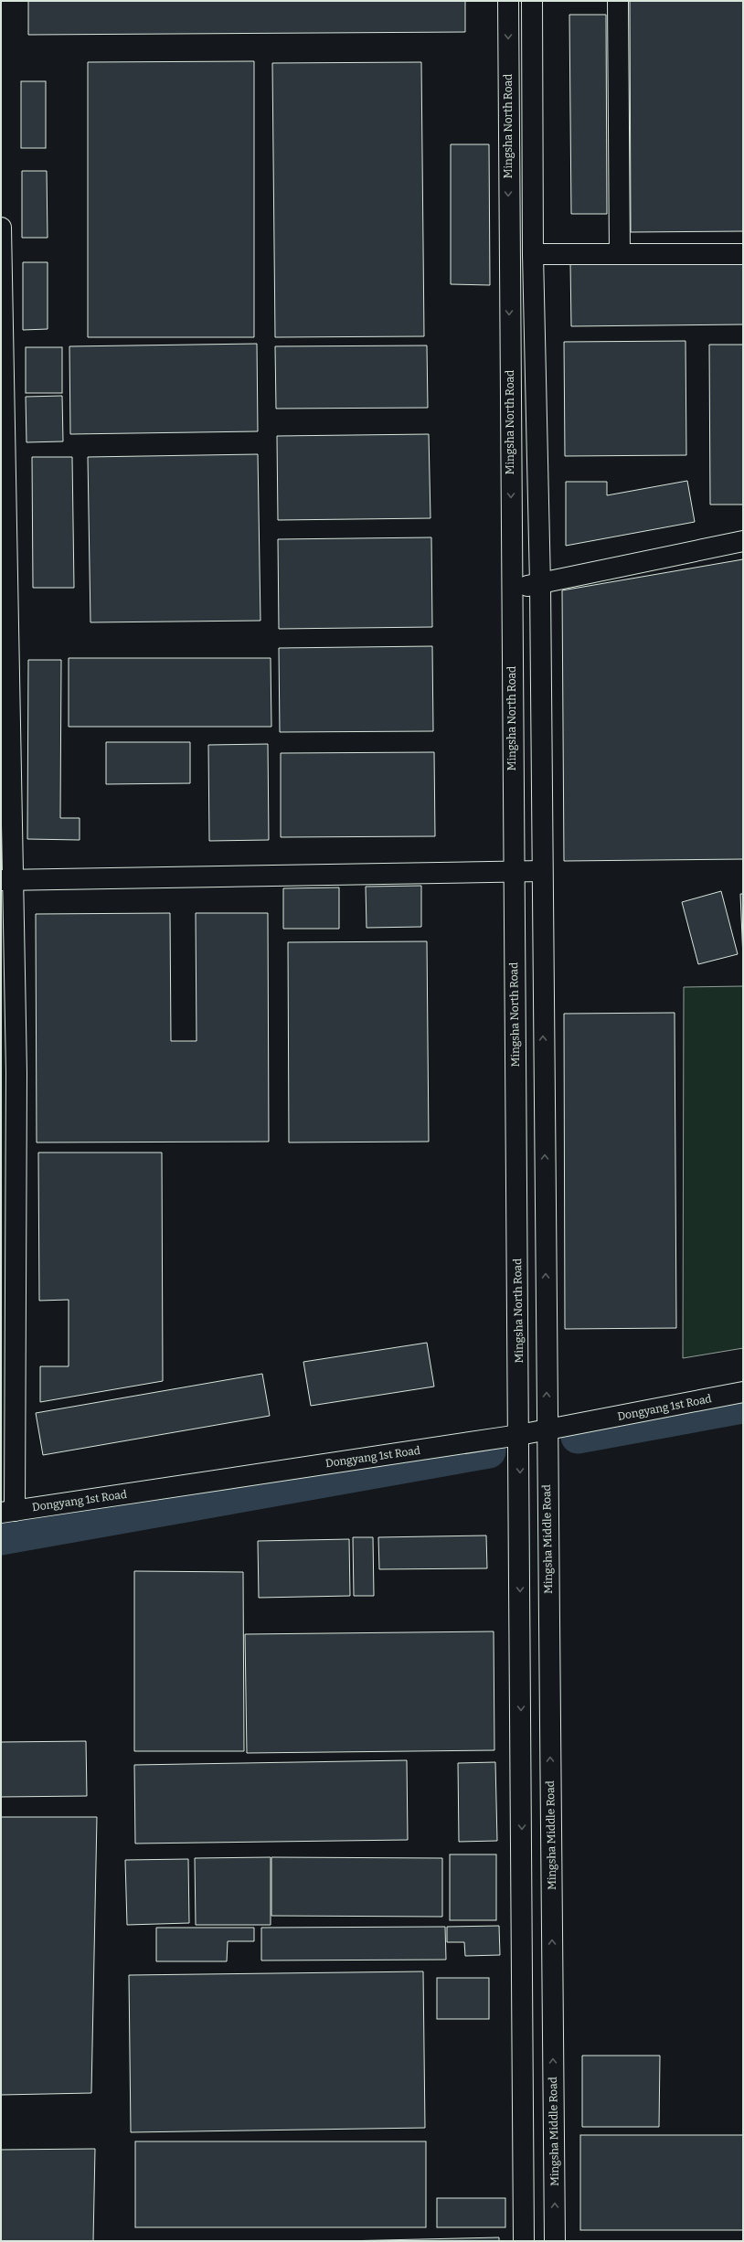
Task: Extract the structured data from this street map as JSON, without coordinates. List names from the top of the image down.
{
  "streets": {
    "street": ["Mingsha North Road", "Dongyang 1st Road", "Mingsha Middle Road"]
  },
  "crossings": [
    ["Mingsha North Road", "Dongyang 1st Road"],
    ["Dongyang 1st Road", "Mingsha Middle Road"]
  ]
}
